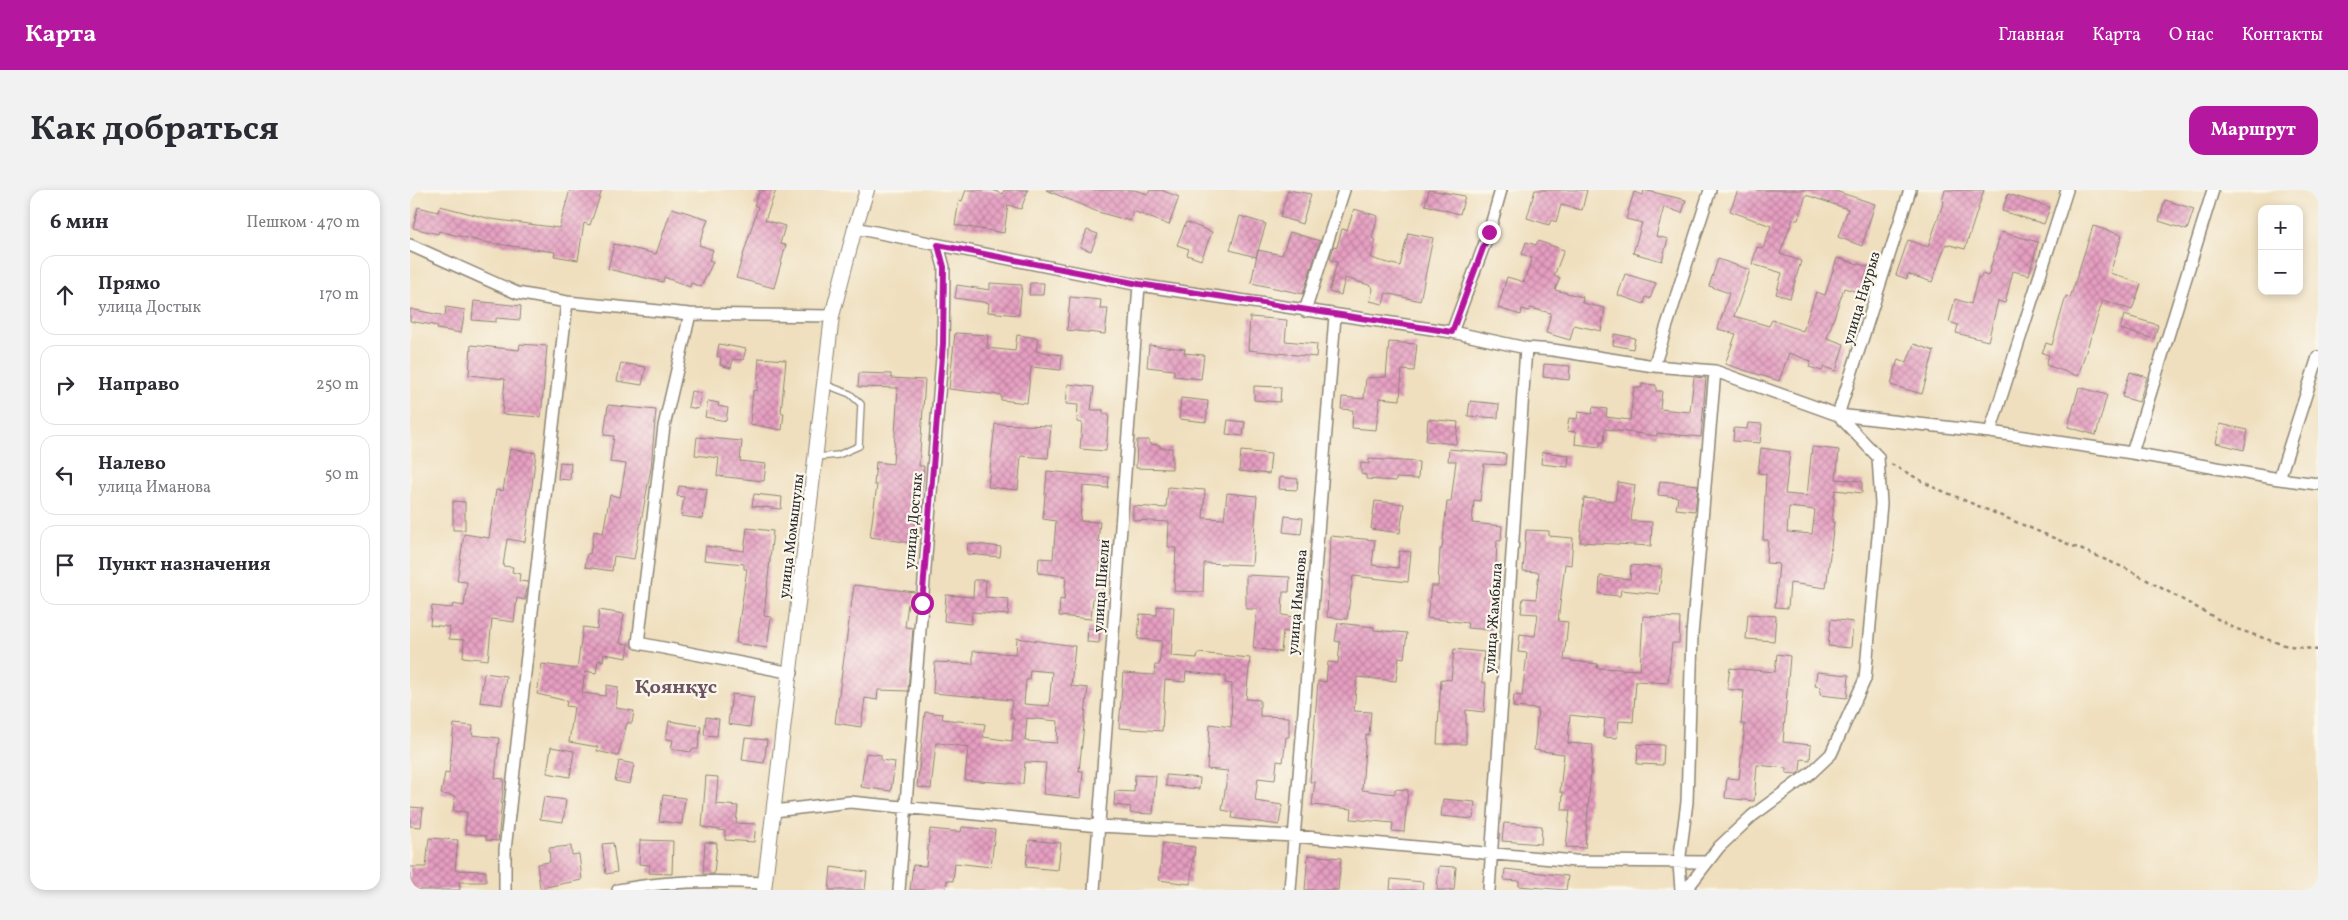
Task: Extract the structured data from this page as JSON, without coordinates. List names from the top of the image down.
{
  "streets": {
    "street": [
      "улица Наурыз",
      "улица Достык",
      "улица Момышулы",
      "улица Шиели",
      "улица Иманова",
      "улица Жамбыла"
    ]
  },
  "districts": ["Қоянқұс"],
  "page": {
    "header": "Карта",
    "nav": [
      "Главная",
      "Карта",
      "О нас",
      "Контакты"
    ],
    "title": "Как добраться",
    "buttons": "Маршрут",
    "heading": ["6 мин", "Пешком · 470 m"],
    "map_buttons": ["+", "−"],
    "list": [
      ["Прямо", "улица Достык", "170 m"],
      ["Направо", "250 m"],
      ["Налево", "улица Иманова", "50 m"],
      "Пункт назначения"
    ]
  }
}
